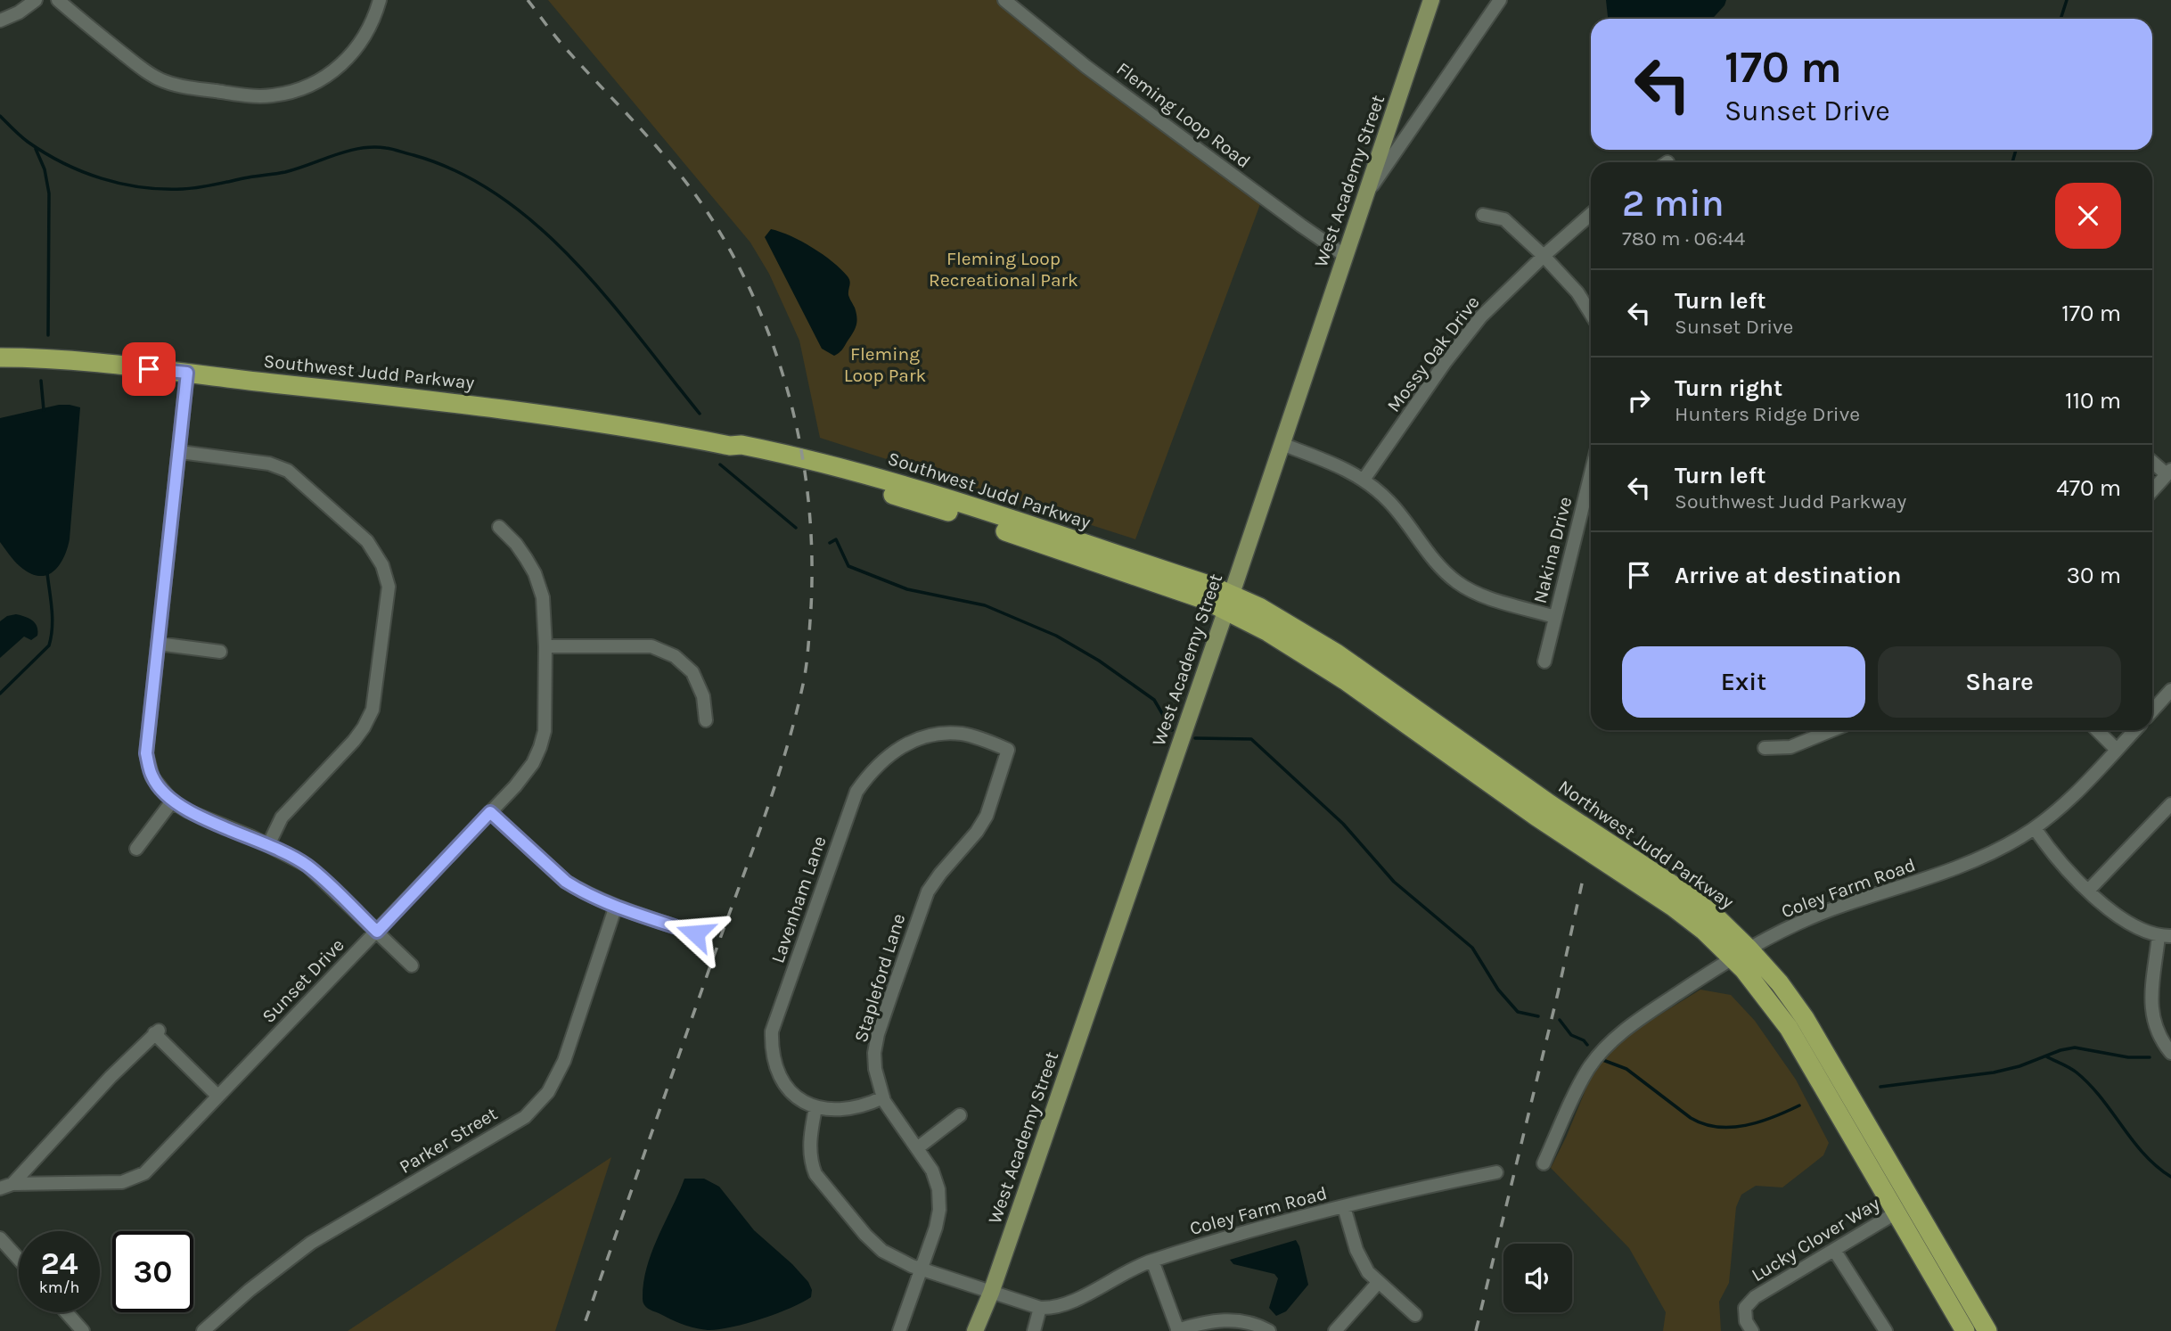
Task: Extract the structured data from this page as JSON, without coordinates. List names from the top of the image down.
{
  "streets": {
    "highway": ["Southwest Judd Parkway", "Northwest Judd Parkway"],
    "main road": ["West Academy Street"],
    "street": [
      "Fleming Loop Road",
      "Mossy Oak Drive",
      "Nakina Drive",
      "Coley Farm Road",
      "Lavenham Lane",
      "Stapleford Lane",
      "Sunset Drive",
      "Parker Street",
      "Lucky Clover Way"
    ]
  },
  "crossings": [
    ["Fleming Loop Road", "West Academy Street"],
    ["West Academy Street", "Southwest Judd Parkway"],
    ["West Academy Street", "Northwest Judd Parkway"],
    ["West Academy Street", "Coley Farm Road"],
    ["Southwest Judd Parkway", "Northwest Judd Parkway"],
    ["Northwest Judd Parkway", "Coley Farm Road"],
    ["Northwest Judd Parkway", "Lucky Clover Way"],
    ["Coley Farm Road", "Lavenham Lane"],
    ["Coley Farm Road", "Stapleford Lane"],
    ["Lavenham Lane", "Stapleford Lane"]
  ],
  "parks": ["Fleming Loop Recreational Park", "Fleming Loop Park"],
  "page": {
    "turn": ["170 m", "Sunset Drive"],
    "heading": ["2 min", "780 m · 06:44"],
    "list": [
      {
        "name": "Turn left",
        "note": "Sunset Drive",
        "value": "170 m"
      },
      {
        "name": "Turn right",
        "note": "Hunters Ridge Drive",
        "value": "110 m"
      },
      {
        "name": "Turn left",
        "note": "Southwest Judd Parkway",
        "value": "470 m"
      },
      {
        "name": "Arrive at destination",
        "value": "30 m"
      }
    ],
    "buttons": ["Exit", "Share"],
    "speed": "24 km/h",
    "limit": "30"
  }
}
